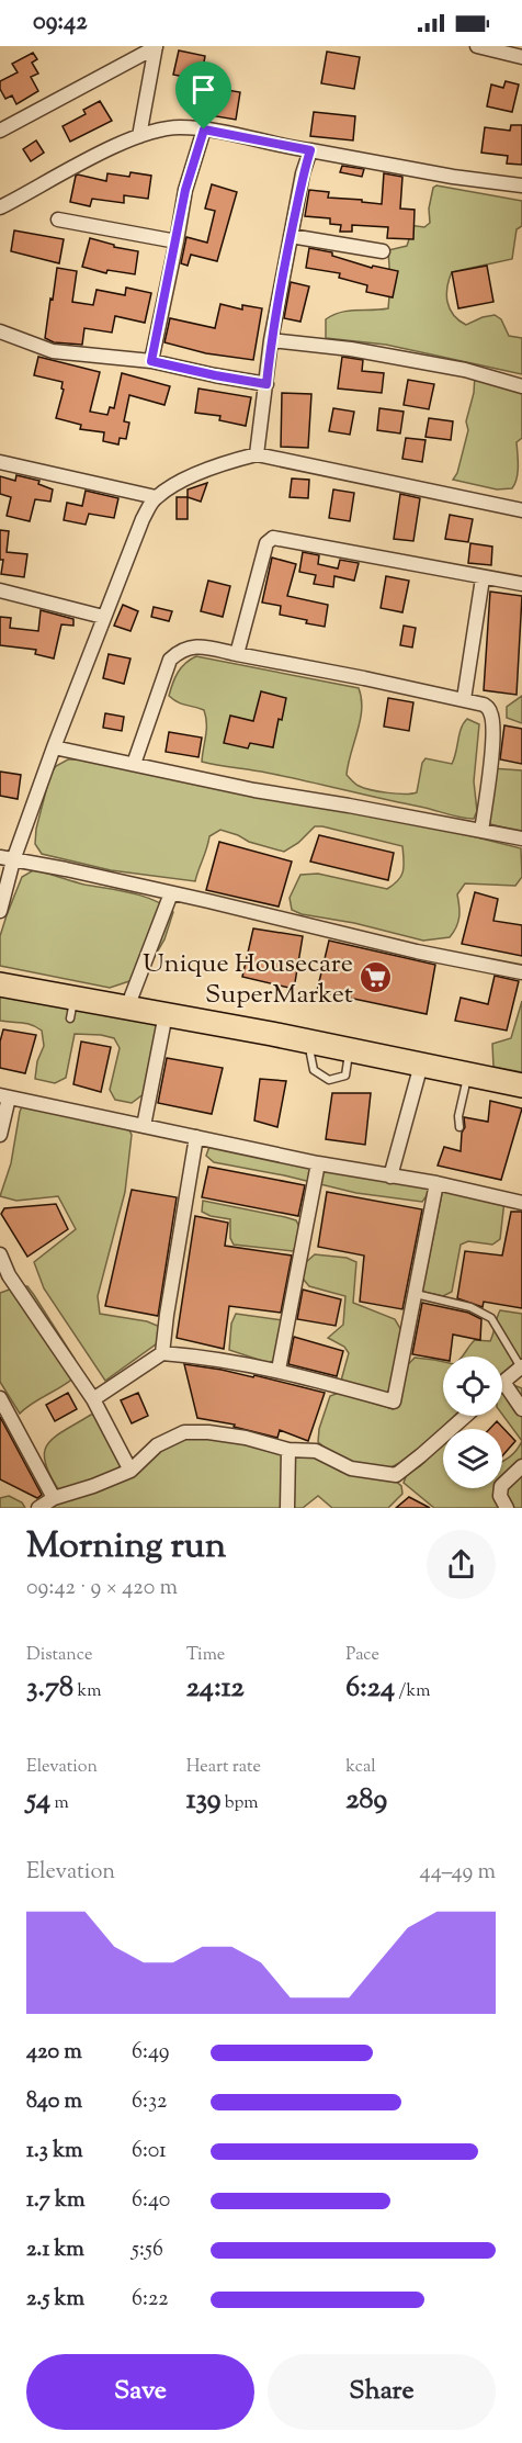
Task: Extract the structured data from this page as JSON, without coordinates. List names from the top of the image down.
{
  "places": {
    "supermarket": ["Unique Housecare SuperMarket"]
  },
  "page": {
    "status": "09:42",
    "heading": ["Morning run", "09:42 · 9 × 420 m"],
    "stats": [
      ["Distance", "3.78 km"],
      ["Time", "24:12"],
      ["Pace", "6:24 /km"],
      ["Elevation", "54 m"],
      ["Heart rate", "139 bpm"],
      ["kcal", "289"]
    ],
    "chart": ["Elevation", "44–49 m"],
    "list": [
      {
        "name": "420 m",
        "note": "6:49"
      },
      {
        "name": "840 m",
        "note": "6:32"
      },
      {
        "name": "1.3 km",
        "note": "6:01"
      },
      {
        "name": "1.7 km",
        "note": "6:40"
      },
      {
        "name": "2.1 km",
        "note": "5:56"
      },
      {
        "name": "2.5 km",
        "note": "6:22"
      }
    ],
    "buttons": ["Save", "Share"]
  }
}
